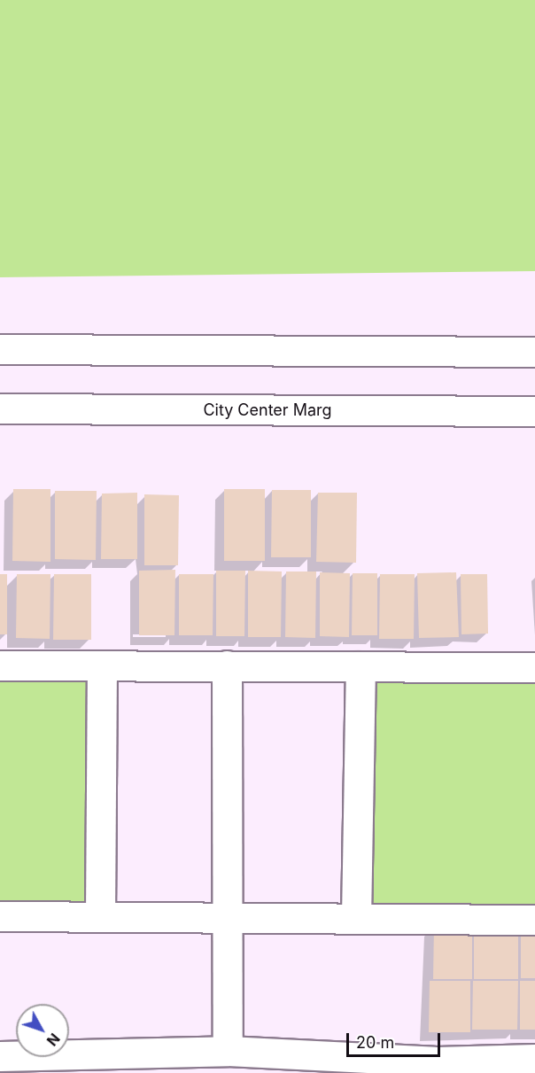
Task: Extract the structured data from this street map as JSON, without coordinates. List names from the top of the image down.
{
  "streets": {
    "street": ["City Center Marg"]
  },
  "scale_bar": "20 m",
  "north": "bottom right"
}
